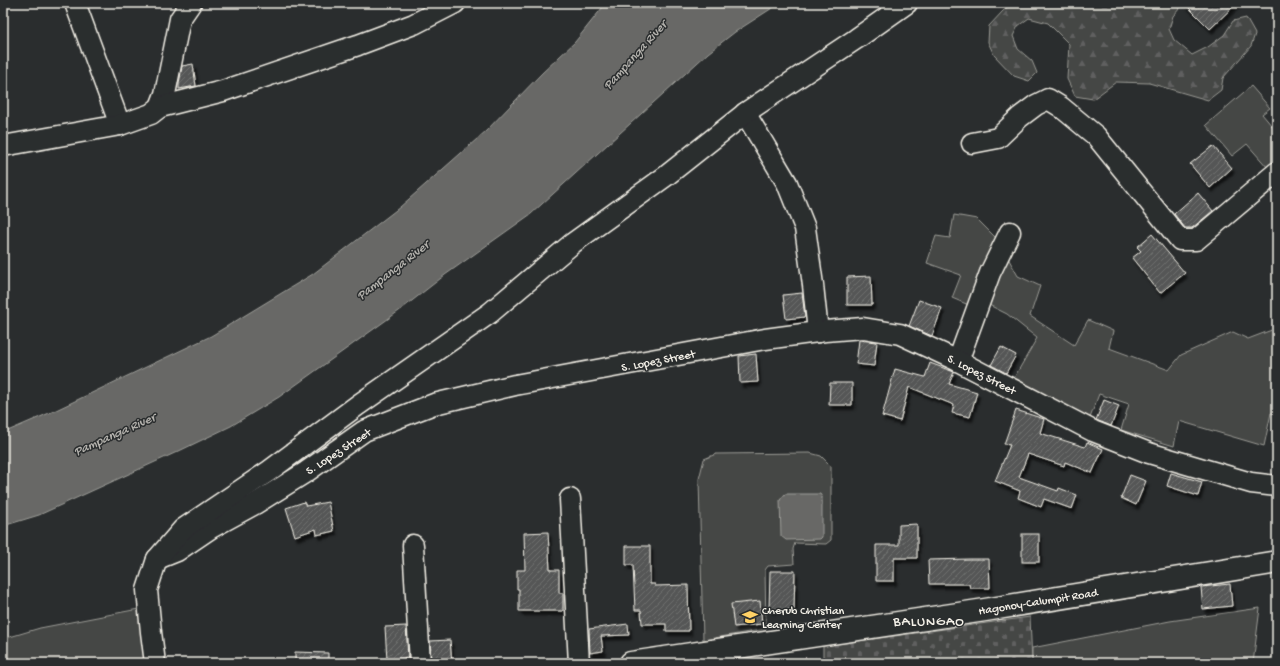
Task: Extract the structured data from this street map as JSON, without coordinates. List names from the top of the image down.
{
  "streets": {
    "main road": ["Hagonoy-Calumpit Road"],
    "street": ["S. Lopez Street"]
  },
  "districts": ["BALUNGAO"],
  "water": ["Pampanga River"],
  "places": {
    "school or university": ["Cherub Christian Learning Center"]
  }
}
